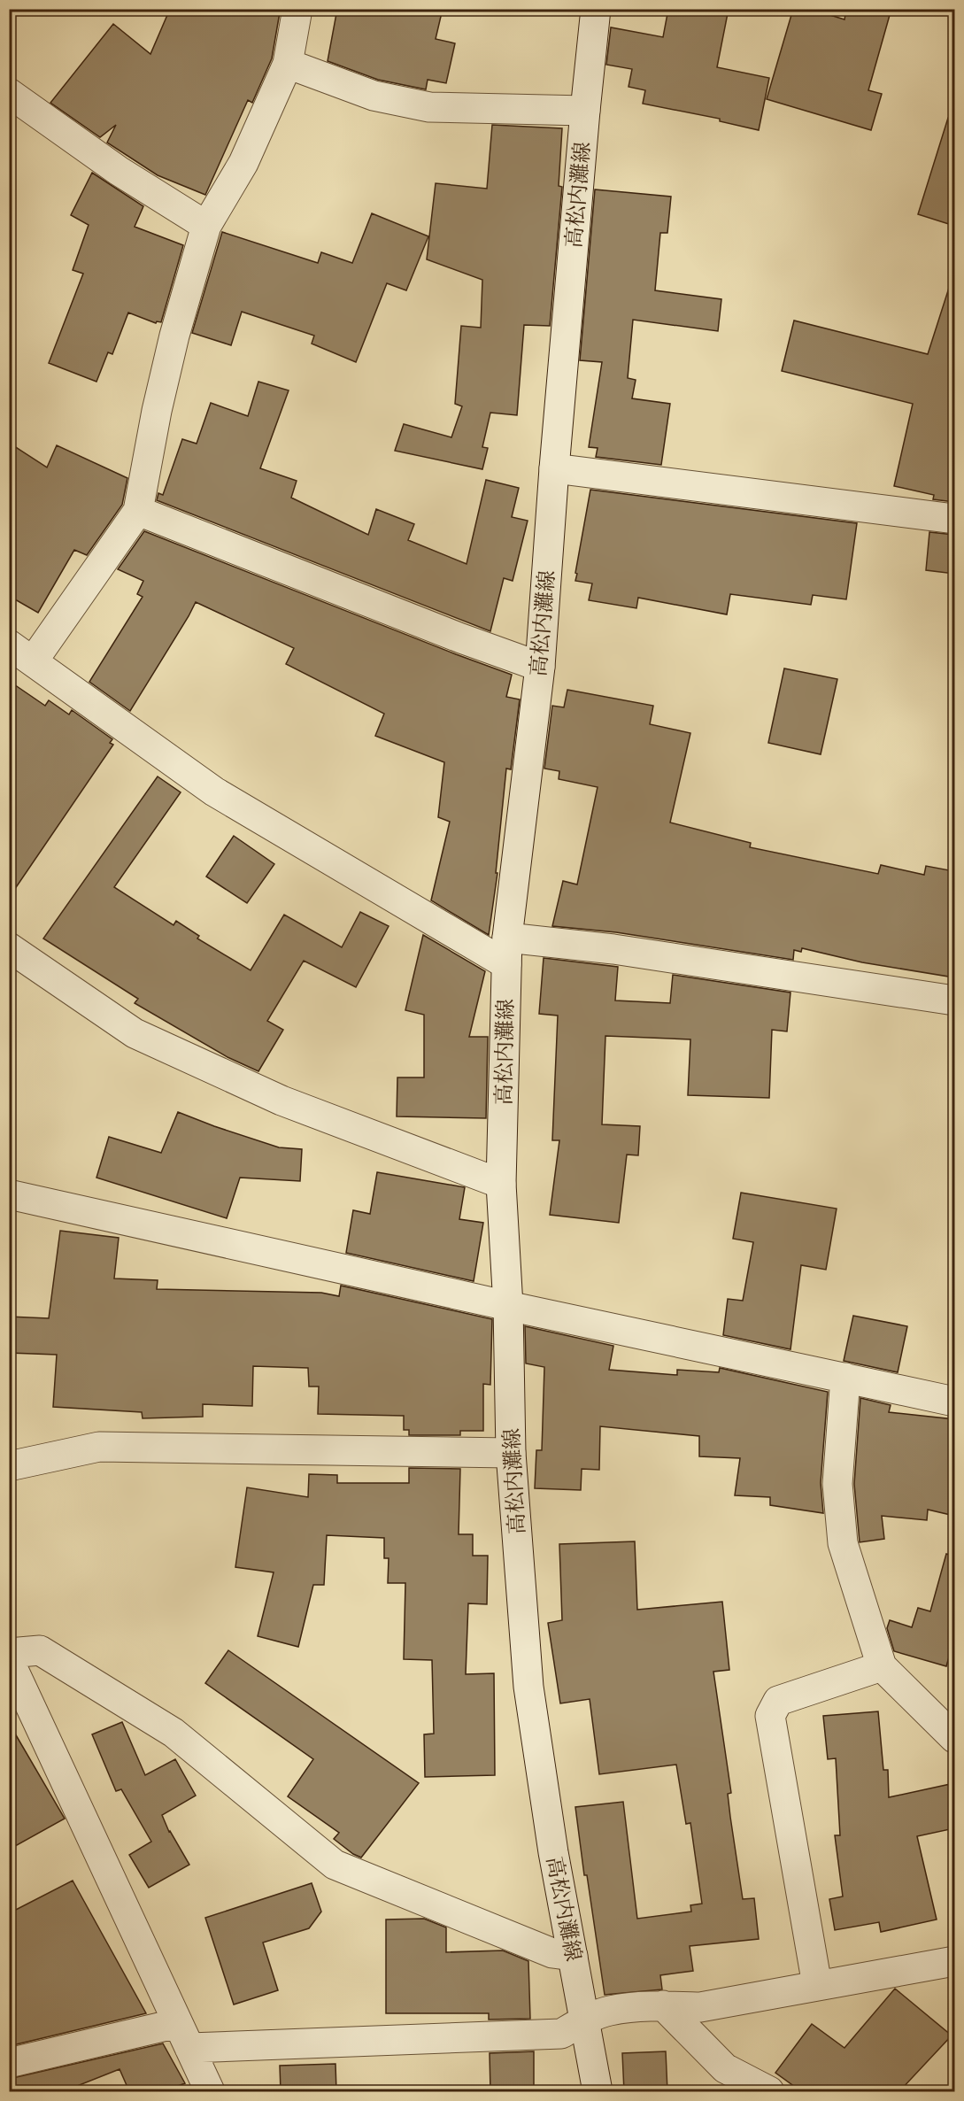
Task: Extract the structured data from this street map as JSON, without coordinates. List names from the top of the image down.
{
  "streets": {
    "street": ["高松内灘線"]
  }
}
